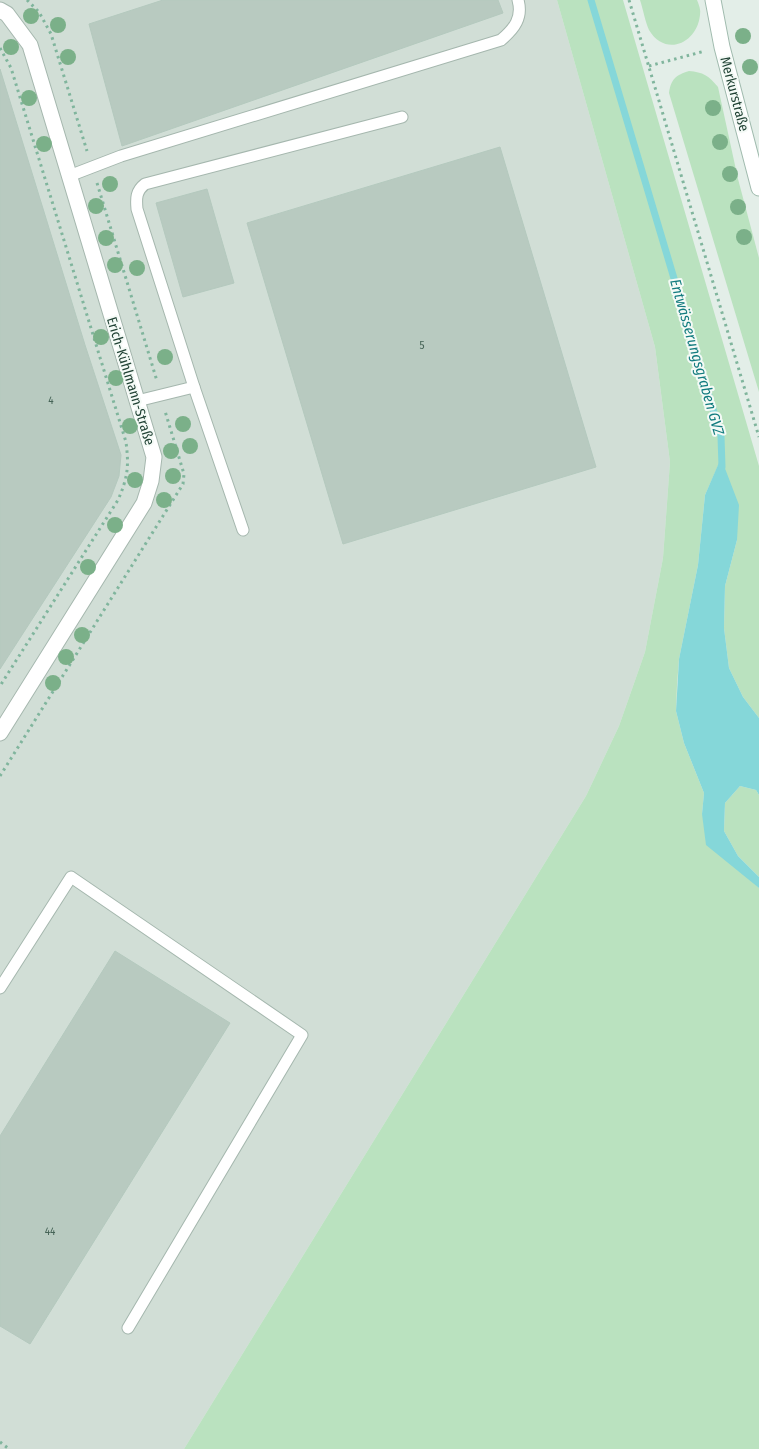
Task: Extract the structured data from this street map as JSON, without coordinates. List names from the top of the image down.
{
  "streets": {
    "street": ["Merkurstraße", "Erich-Kühlmann-Straße"]
  },
  "water": ["Entwässerungsgraben GVZ"],
  "house_numbers": ["5", "4", "44"]
}
